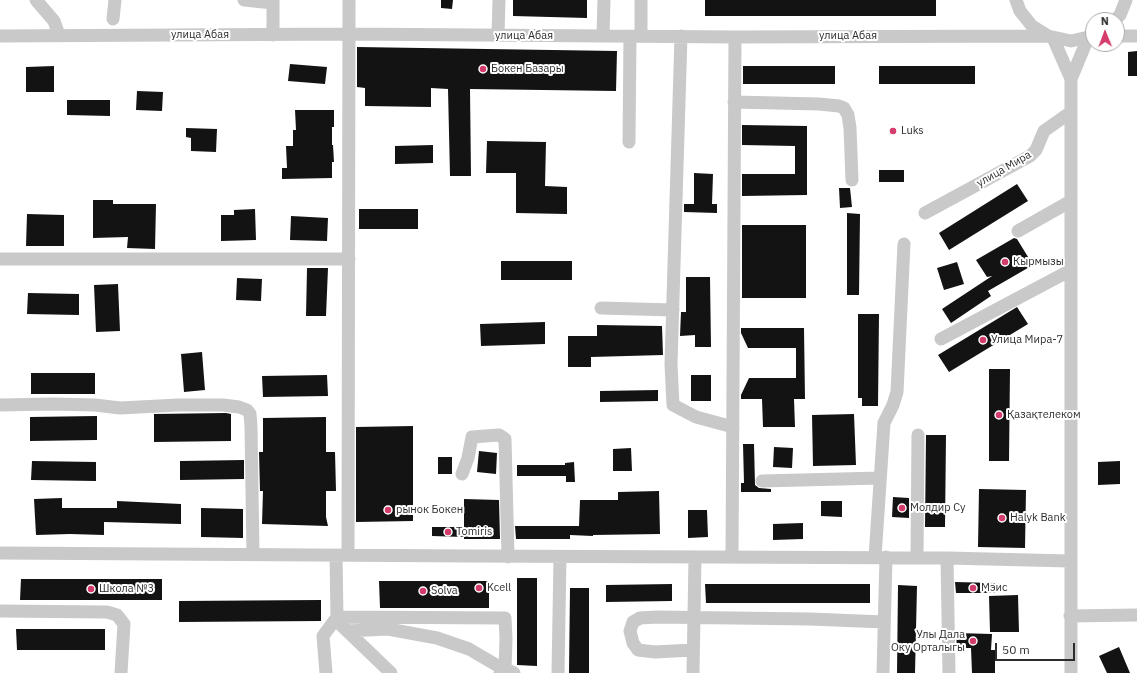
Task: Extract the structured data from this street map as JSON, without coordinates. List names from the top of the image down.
{
  "streets": {
    "street": ["улица Абая", "улица Мира"]
  },
  "places": [
    "Бокен Базары",
    "Luks",
    "Кырмызы",
    "Улица Мира-7",
    "Қазақтелеком",
    "Молдир Су",
    "рынок Бокен",
    "Halyk Bank",
    "Tomiris",
    "Kcell",
    "Мэис",
    "Школа №3",
    "Solva",
    "Улы Дала Оку Орталыгы"
  ],
  "scale_bar": "50 m",
  "north": "top"
}
